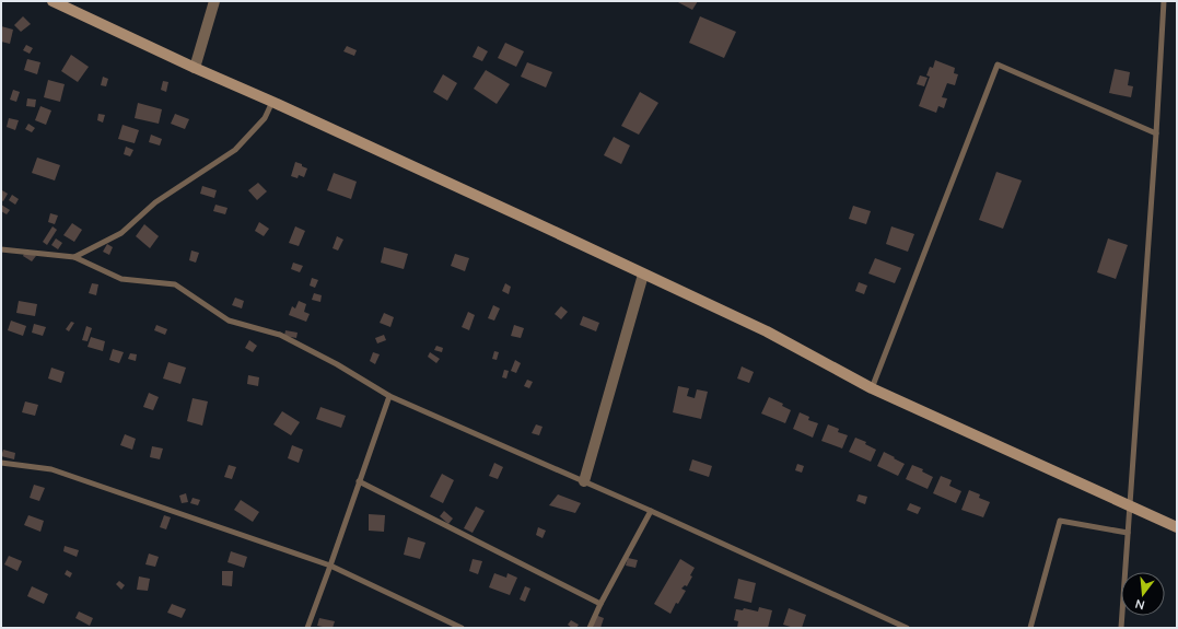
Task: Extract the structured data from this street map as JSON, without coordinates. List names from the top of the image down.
{
  "north": "bottom"
}
